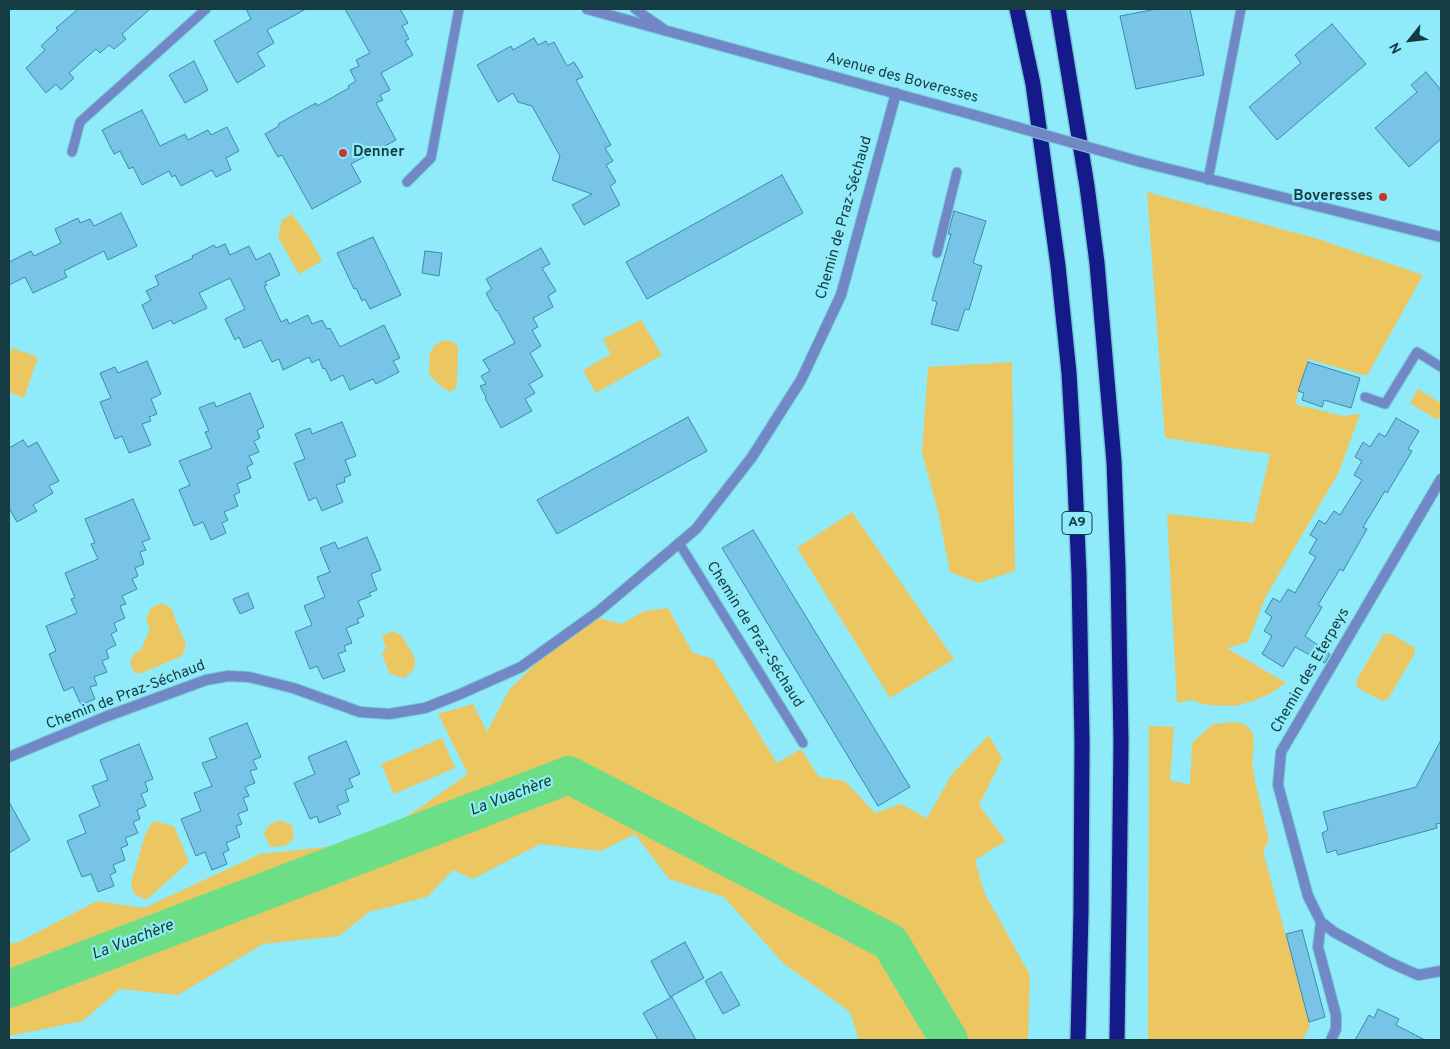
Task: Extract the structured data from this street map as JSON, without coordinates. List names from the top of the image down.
{
  "streets": {
    "highway": ["A9"],
    "street": ["Avenue des Boveresses", "Chemin de Praz-Séchaud", "Chemin des Eterpeys"]
  },
  "crossings": [
    ["Avenue des Boveresses", "Chemin de Praz-Séchaud"]
  ],
  "water": ["La Vuachère"],
  "places": ["Denner", "Boveresses"],
  "north": "bottom left"
}
